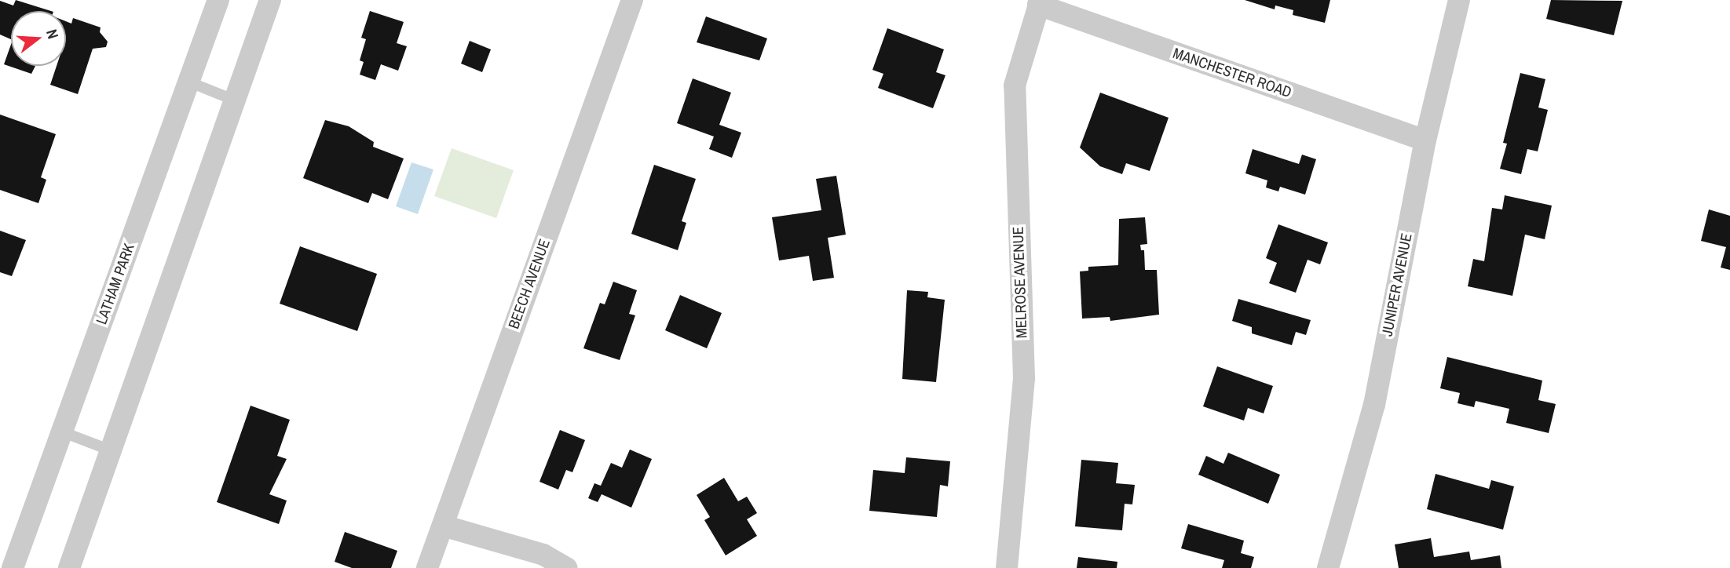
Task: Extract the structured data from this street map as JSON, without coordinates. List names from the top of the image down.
{
  "streets": {
    "street": [
      "MANCHESTER ROAD",
      "MELROSE AVENUE",
      "LATHAM PARK",
      "BEECH AVENUE",
      "JUNIPER AVENUE"
    ]
  },
  "crossings": [
    ["MANCHESTER ROAD", "MELROSE AVENUE"],
    ["MANCHESTER ROAD", "JUNIPER AVENUE"]
  ],
  "north": "right"
}
